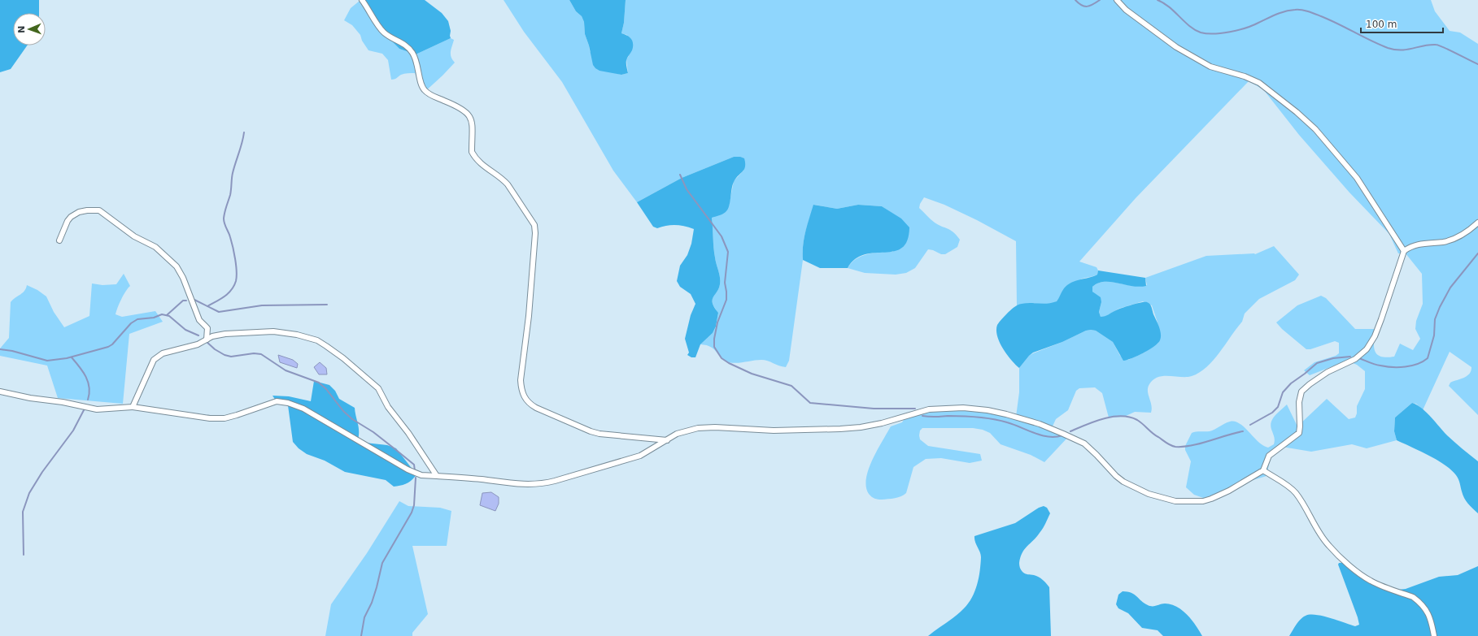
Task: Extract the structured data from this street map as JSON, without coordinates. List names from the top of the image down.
{
  "scale_bar": "100 m",
  "north": "left"
}
